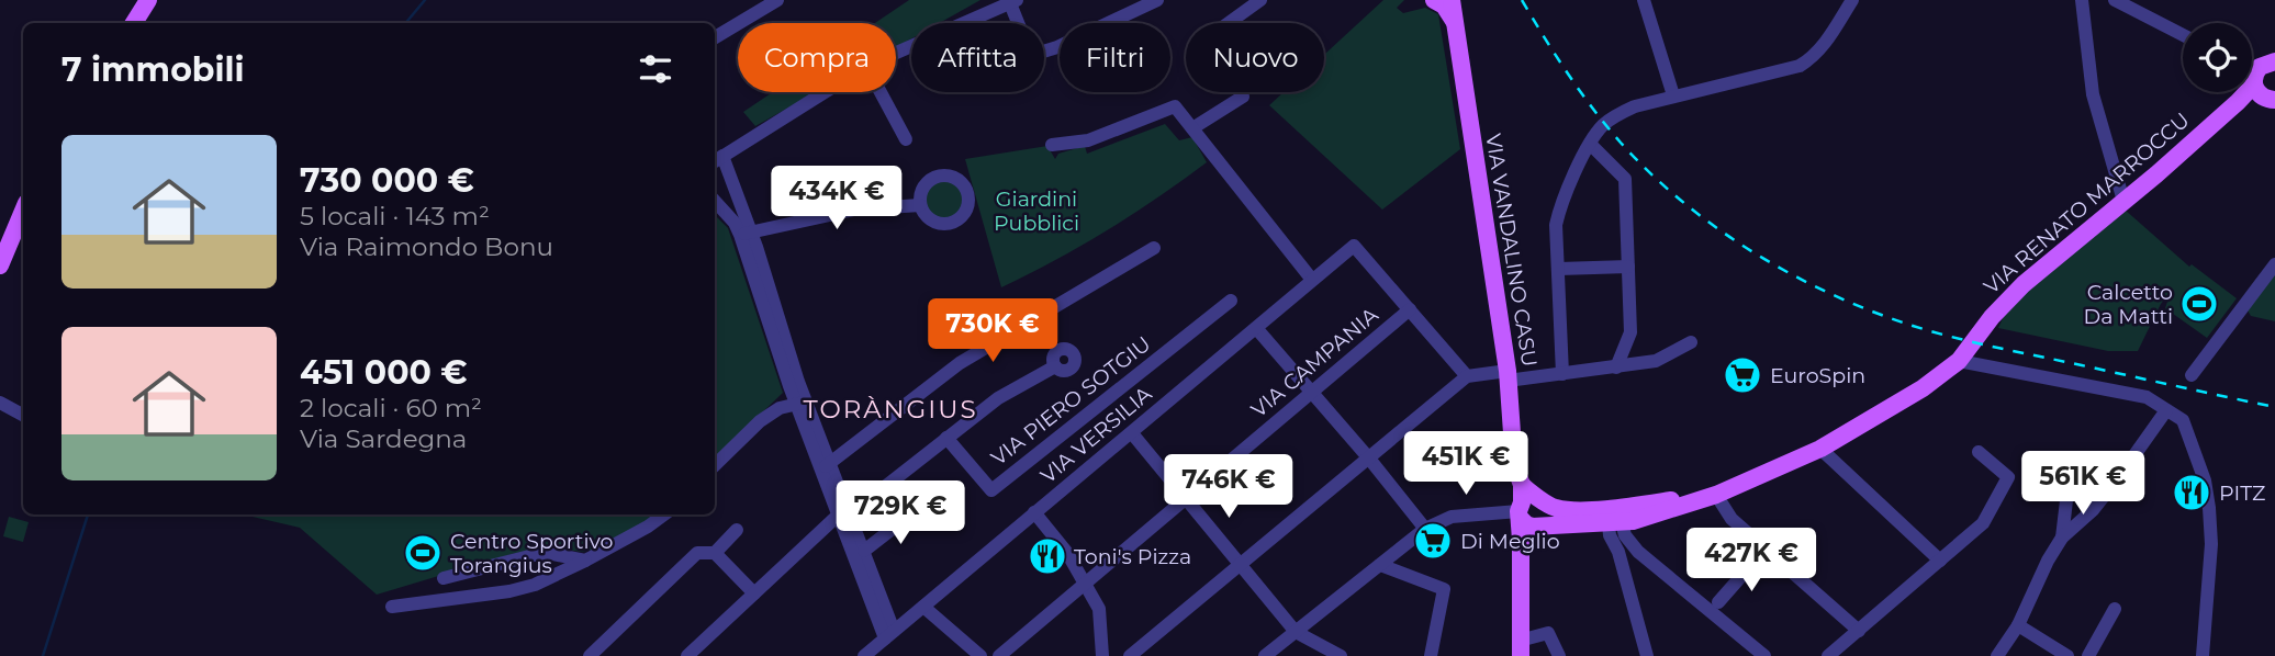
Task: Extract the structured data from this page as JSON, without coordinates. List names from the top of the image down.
{
  "streets": {
    "main road": ["VIA RENATO MARROCCU", "VIA VANDALINO CASU"],
    "street": ["VIA CAMPANIA", "VIA PIERO SOTGIU", "VIA VERSILIA"]
  },
  "crossings": [
    ["VIA RENATO MARROCCU", "VIA VANDALINO CASU"],
    ["VIA CAMPANIA", "VIA VERSILIA"]
  ],
  "districts": ["TORÀNGIUS"],
  "parks": ["Giardini Pubblici"],
  "places": {
    "sports": ["Calcetto Da Matti", "Centro Sportivo Torangius"],
    "supermarket": ["EuroSpin", "Di Meglio"],
    "restaurant": ["PITZ", "Toni's Pizza"]
  },
  "page": {
    "chip": [
      "Compra",
      "Affitta",
      "Filtri",
      "Nuovo"
    ],
    "heading": "7 immobili",
    "list": [
      {
        "name": "730 000 €",
        "note": "5 locali · 143 m² · Via Raimondo Bonu"
      },
      {
        "name": "451 000 €",
        "note": "2 locali · 60 m² · Via Sardegna"
      }
    ],
    "price": [
      "434K €",
      "730K €",
      "451K €",
      "561K €",
      "746K €",
      "729K €",
      "427K €"
    ]
  }
}
